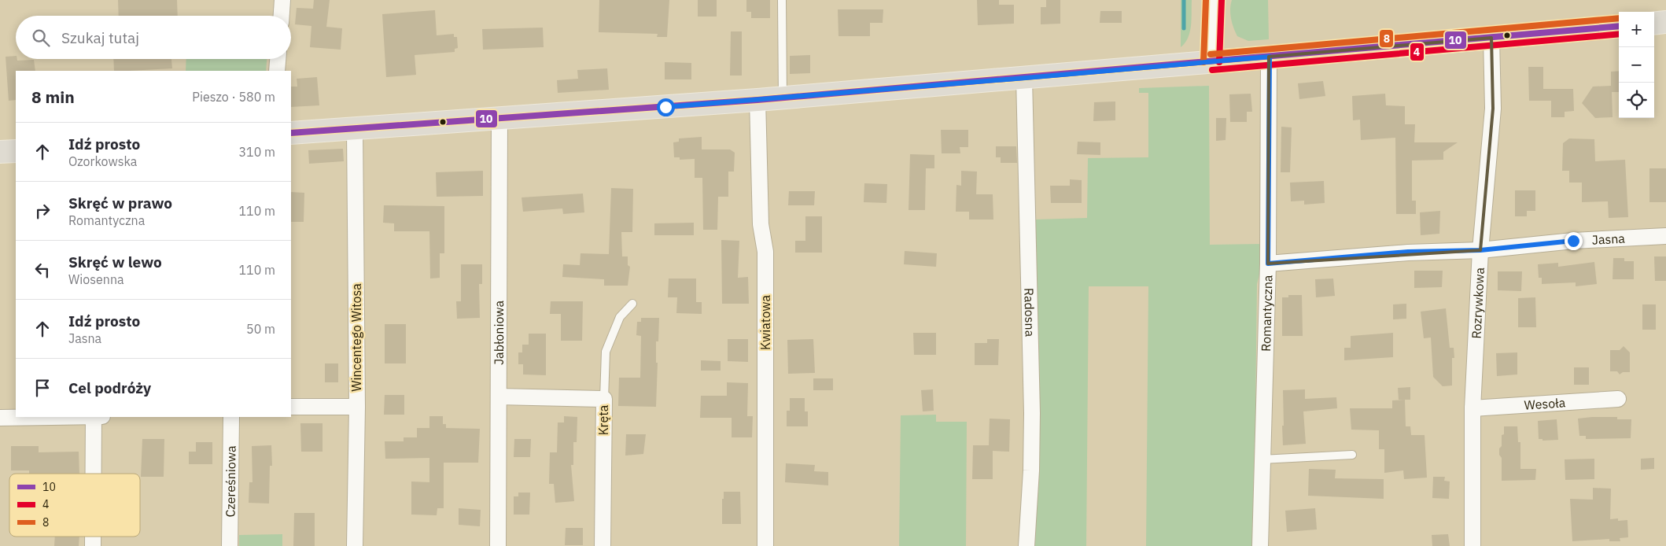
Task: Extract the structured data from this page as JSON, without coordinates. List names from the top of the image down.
{
  "streets": {
    "street": [
      "Jasna",
      "Rozrywkowa",
      "Radosna",
      "Romantyczna",
      "Kwiatowa",
      "Jabłoniowa",
      "Wincentego Witosa",
      "Wesoła",
      "Kręta",
      "Czereśniowa"
    ]
  },
  "crossings": [
    ["Jasna", "Rozrywkowa"],
    ["Jasna", "Romantyczna"],
    ["Rozrywkowa", "Wesoła"],
    ["Jabłoniowa", "Kręta"]
  ],
  "lines": ["transit line 4", "transit line 8", "transit line 10"],
  "legend": ["10", "4", "8"],
  "page": {
    "map_buttons": ["+", "−"],
    "search": "Szukaj tutaj",
    "heading": ["8 min", "Pieszo · 580 m"],
    "list": [
      ["Idź prosto", "Ozorkowska", "310 m"],
      ["Skręć w prawo", "Romantyczna", "110 m"],
      ["Skręć w lewo", "Wiosenna", "110 m"],
      ["Idź prosto", "Jasna", "50 m"],
      "Cel podróży"
    ]
  }
}
